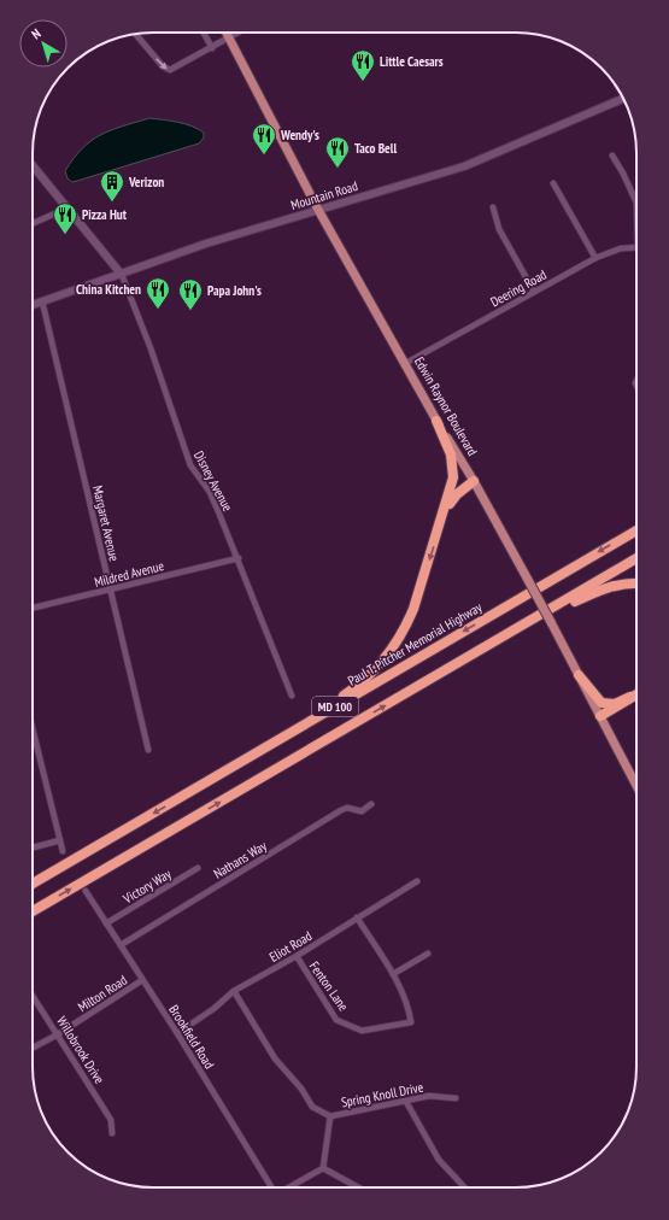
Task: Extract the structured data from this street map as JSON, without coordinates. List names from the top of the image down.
{
  "streets": {
    "highway": ["Paul T. Pitcher Memorial Highway", "MD 100"],
    "main road": ["Mountain Road", "Edwin Raynor Boulevard"],
    "street": [
      "Deering Road",
      "Disney Avenue",
      "Margaret Avenue",
      "Mildred Avenue",
      "Nathans Way",
      "Victory Way",
      "Eliot Road",
      "Fenton Lane",
      "Milton Road",
      "Brookfield Road",
      "Willobrook Drive",
      "Spring Knoll Drive"
    ]
  },
  "crossings": [
    ["Mountain Road", "Edwin Raynor Boulevard"],
    ["Mountain Road", "Disney Avenue"],
    ["Mountain Road", "Margaret Avenue"],
    ["Deering Road", "Edwin Raynor Boulevard"],
    ["Disney Avenue", "Mildred Avenue"],
    ["Margaret Avenue", "Mildred Avenue"],
    ["Nathans Way", "Brookfield Road"],
    ["Victory Way", "Brookfield Road"],
    ["Eliot Road", "Fenton Lane"],
    ["Eliot Road", "Brookfield Road"],
    ["Eliot Road", "Spring Knoll Drive"],
    ["Milton Road", "Brookfield Road"],
    ["Milton Road", "Willobrook Drive"]
  ],
  "places": {
    "restaurant": [
      "Little Caesars",
      "Wendy's",
      "Taco Bell",
      "Pizza Hut",
      "China Kitchen",
      "Papa John's"
    ],
    "building": ["Verizon"]
  },
  "north": "top left"
}
